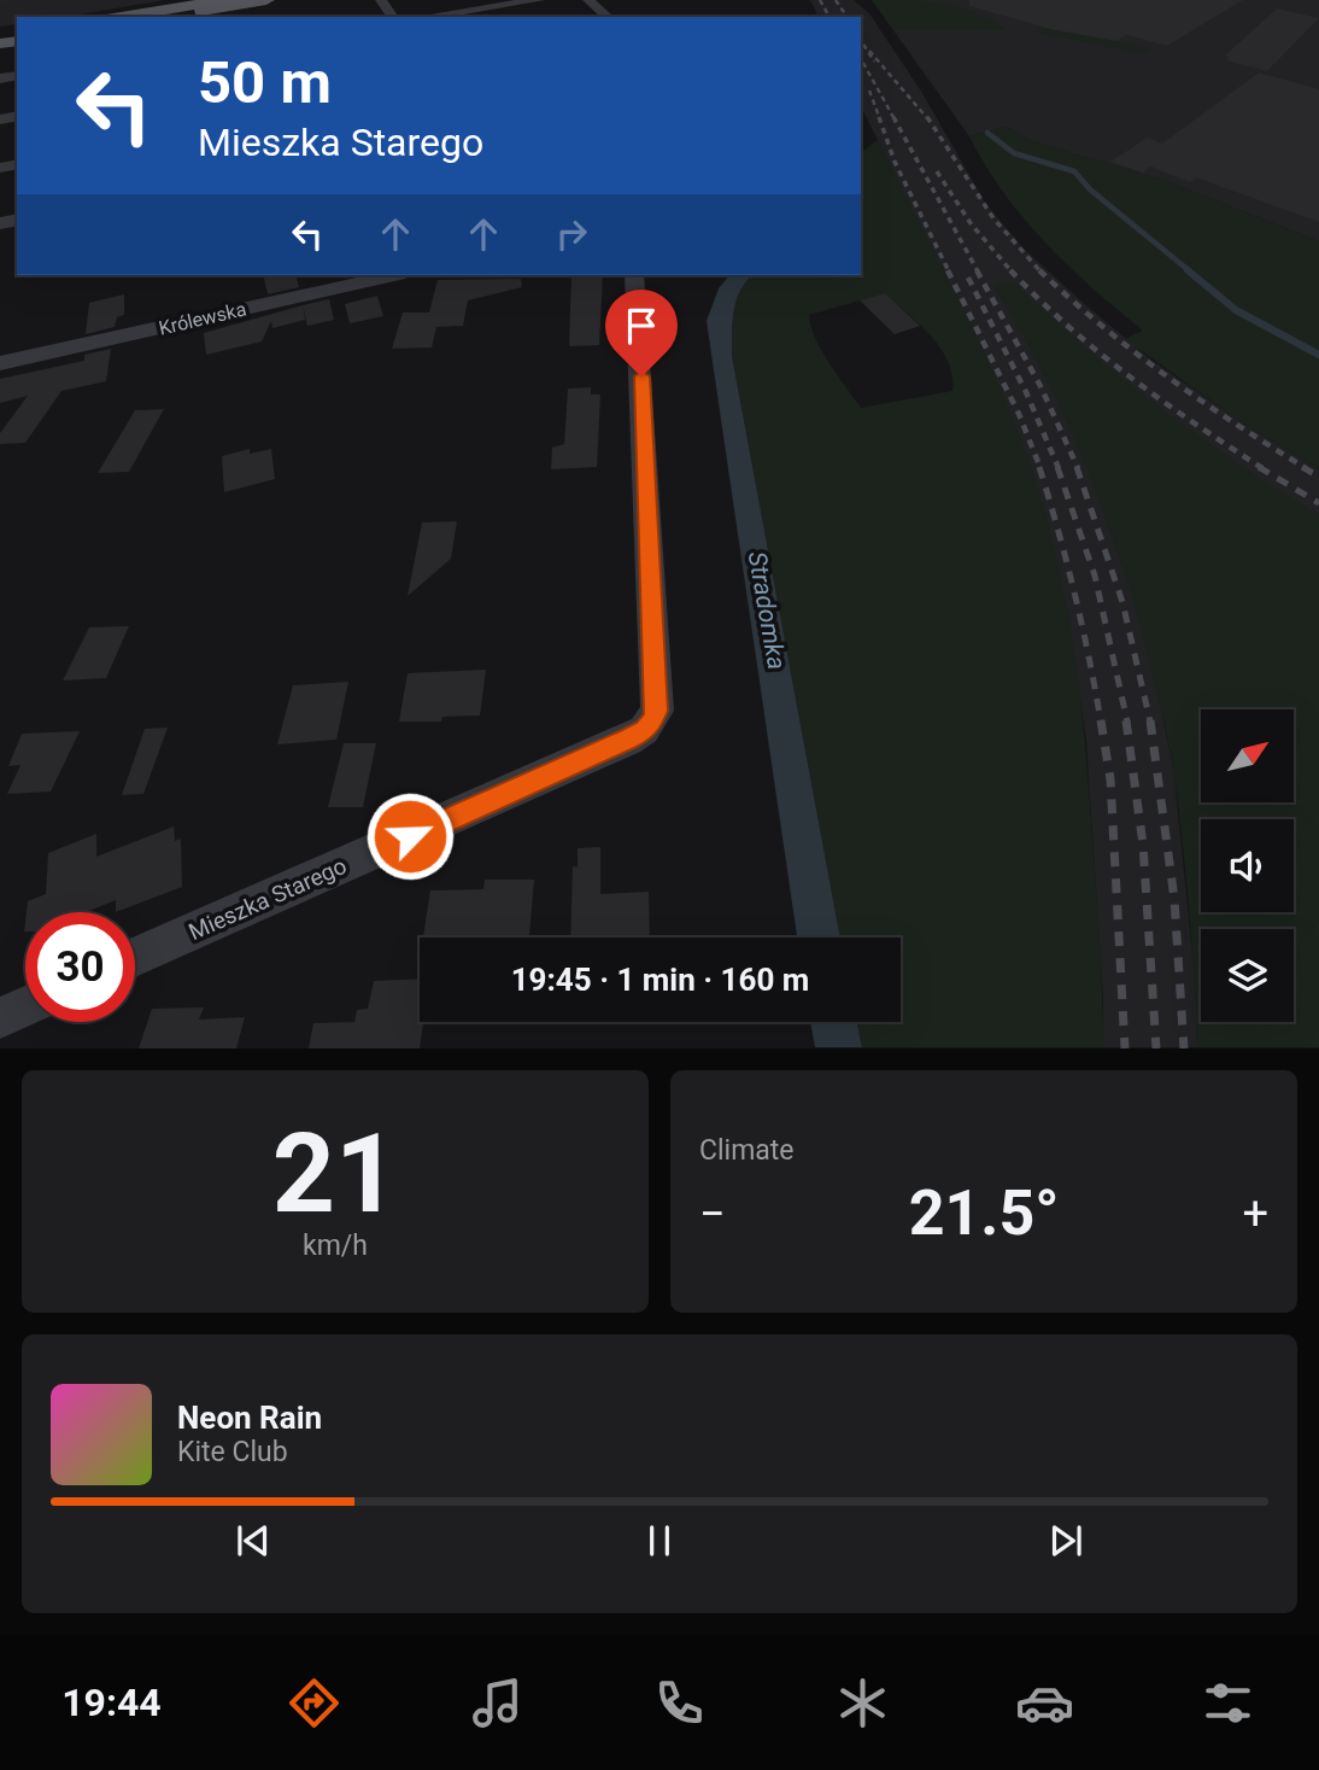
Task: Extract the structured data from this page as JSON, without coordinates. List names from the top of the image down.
{
  "streets": {
    "street": ["Królewska", "Mieszka Starego"]
  },
  "water": ["Stradomka"],
  "north": "top right",
  "page": {
    "turn": ["50 m", "Mieszka Starego"],
    "limit": "30",
    "trip": "19:45 · 1 min · 160 m",
    "tile": [
      ["21", "km/h"],
      "Climate"
    ],
    "heat": ["−", "21.5°", "+"],
    "song": ["Neon Rain", "Kite Club"],
    "tabs": "19:44"
  }
}
